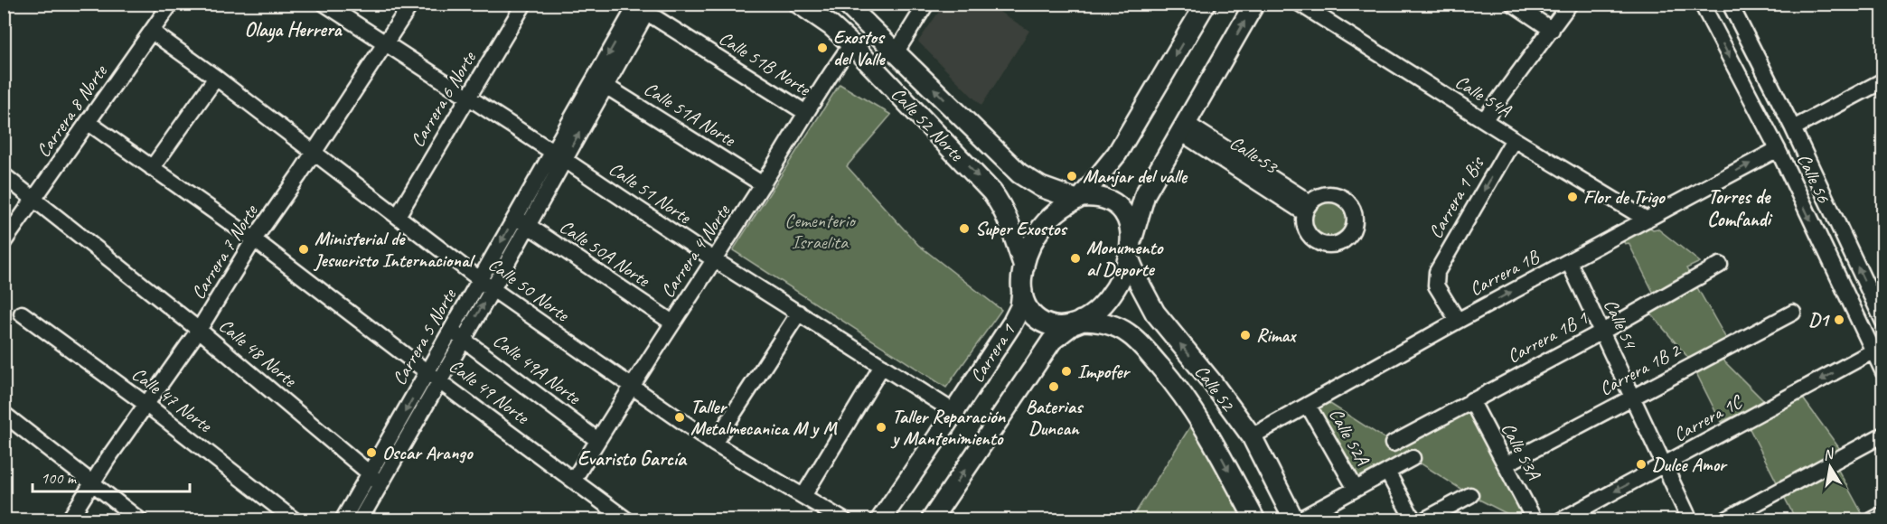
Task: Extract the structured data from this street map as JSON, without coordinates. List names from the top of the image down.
{
  "streets": {
    "main road": ["Calle 52 Norte", "Carrera 1", "Calle 52"],
    "street": [
      "Calle 51B Norte",
      "Calle 54A",
      "Carrera 6 Norte",
      "Carrera 8 Norte",
      "Calle 51A Norte",
      "Calle 53",
      "Calle 56",
      "Calle 51 Norte",
      "Carrera 1 Bis",
      "Carrera 4 Norte",
      "Carrera 7 Norte",
      "Calle 50A Norte",
      "Carrera 1B",
      "Calle 50 Norte",
      "Calle 54",
      "Carrera 5 Norte",
      "Carrera 1B 1",
      "Calle 48 Norte",
      "Calle 49A Norte",
      "Carrera 1B 2",
      "Calle 49 Norte",
      "Calle 47 Norte",
      "Carrera 1C",
      "Calle 52A",
      "Calle 53A"
    ]
  },
  "crossings": [
    ["Calle 51B Norte", "Carrera 4 Norte"],
    ["Calle 51B Norte", "Carrera 5 Norte"],
    ["Calle 54A", "Carrera 1 Bis"],
    ["Calle 54A", "Carrera 1B"],
    ["Carrera 6 Norte", "Calle 51 Norte"],
    ["Carrera 6 Norte", "Calle 50 Norte"],
    ["Carrera 8 Norte", "Calle 50 Norte"],
    ["Carrera 8 Norte", "Calle 48 Norte"],
    ["Carrera 8 Norte", "Calle 49 Norte"],
    ["Calle 51A Norte", "Carrera 4 Norte"],
    ["Calle 51A Norte", "Carrera 5 Norte"],
    ["Calle 52 Norte", "Carrera 4 Norte"],
    ["Calle 52 Norte", "Carrera 1"],
    ["Calle 52 Norte", "Calle 52"],
    ["Calle 56", "Carrera 1B"],
    ["Calle 56", "Carrera 1C"],
    ["Calle 51 Norte", "Carrera 4 Norte"],
    ["Calle 51 Norte", "Carrera 7 Norte"],
    ["Calle 51 Norte", "Carrera 5 Norte"],
    ["Calle 51 Norte", "Carrera 1"],
    ["Carrera 1 Bis", "Carrera 1B"],
    ["Carrera 4 Norte", "Calle 50A Norte"],
    ["Carrera 4 Norte", "Calle 50 Norte"],
    ["Carrera 4 Norte", "Calle 49A Norte"],
    ["Carrera 4 Norte", "Calle 49 Norte"],
    ["Carrera 7 Norte", "Calle 50 Norte"],
    ["Carrera 7 Norte", "Calle 48 Norte"],
    ["Carrera 7 Norte", "Calle 49 Norte"],
    ["Carrera 7 Norte", "Calle 47 Norte"],
    ["Calle 50A Norte", "Carrera 5 Norte"],
    ["Carrera 1B", "Calle 54"],
    ["Carrera 1B", "Calle 52"],
    ["Carrera 1B", "Calle 52A"],
    ["Calle 50 Norte", "Carrera 5 Norte"],
    ["Calle 54", "Carrera 1B 1"],
    ["Calle 54", "Carrera 1B 2"],
    ["Calle 54", "Carrera 1C"],
    ["Carrera 5 Norte", "Calle 48 Norte"],
    ["Carrera 5 Norte", "Calle 49A Norte"],
    ["Carrera 5 Norte", "Calle 49 Norte"],
    ["Carrera 1B 1", "Calle 53A"],
    ["Carrera 1", "Calle 52"],
    ["Carrera 1B 2", "Calle 53A"]
  ],
  "one_way": ["Carrera 1 Bis", "Carrera 1B"],
  "districts": ["Olaya Herrera", "Torres de Comfandi", "Evaristo García"],
  "parks": ["Cementerio Israelita"],
  "places": [
    "Exostos del Valle",
    "Manjar del valle",
    "Flor de Trigo",
    "Super Exostos",
    "Ministerial de Jesucristo Internacional",
    "Monumento al Deporte",
    "D1",
    "Rimax",
    "Impofer",
    "Baterias Duncan",
    "Taller Metalmecanica M y M",
    "Taller Reparación y Mantenimiento",
    "Oscar Arango",
    "Dulce Amor"
  ],
  "scale_bar": "100 m",
  "north": "top"
}
